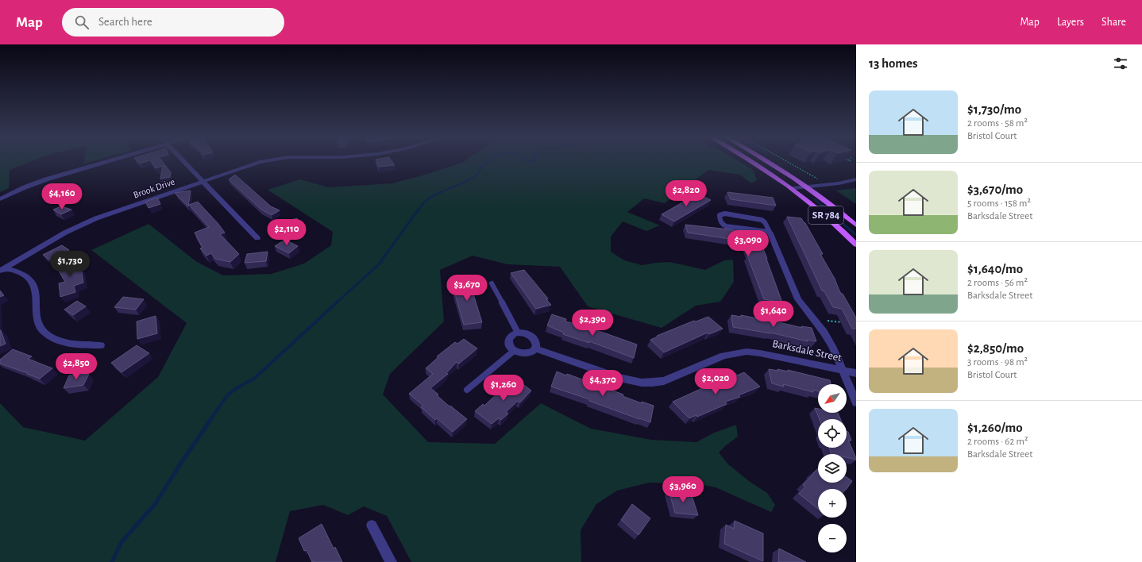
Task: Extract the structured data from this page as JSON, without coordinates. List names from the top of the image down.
{
  "streets": {
    "main road": ["SR 784"],
    "street": ["Brook Drive", "Barksdale Street"]
  },
  "north": "bottom left",
  "page": {
    "header": "Map",
    "search": "Search here",
    "nav": ["Map", "Layers", "Share"],
    "heading": "13 homes",
    "list": [
      {
        "name": "$1,730/mo",
        "note": "2 rooms · 58 m² · Bristol Court"
      },
      {
        "name": "$3,670/mo",
        "note": "5 rooms · 158 m² · Barksdale Street"
      },
      {
        "name": "$1,640/mo",
        "note": "2 rooms · 56 m² · Barksdale Street"
      },
      {
        "name": "$2,850/mo",
        "note": "3 rooms · 98 m² · Bristol Court"
      },
      {
        "name": "$1,260/mo",
        "note": "2 rooms · 62 m² · Barksdale Street"
      }
    ],
    "price": [
      "$2,820",
      "$4,160",
      "$2,110",
      "$3,090",
      "$1,730",
      "$3,670",
      "$1,640",
      "$2,390",
      "$2,850",
      "$2,020",
      "$4,370",
      "$1,260",
      "$3,960"
    ],
    "map_buttons": ["+", "−"]
  }
}
